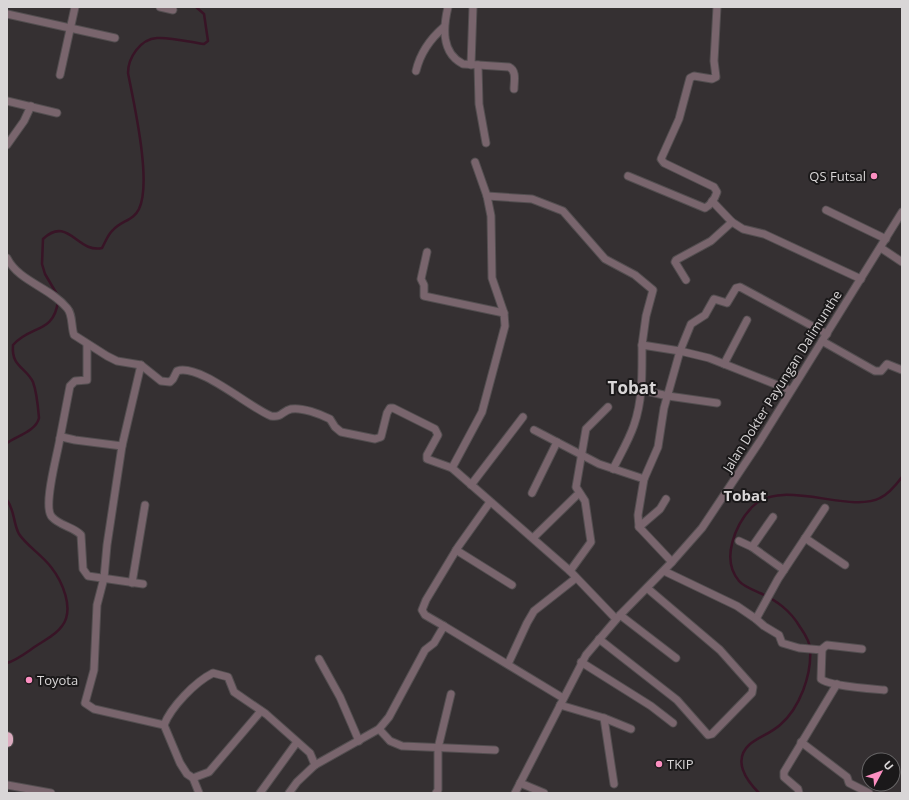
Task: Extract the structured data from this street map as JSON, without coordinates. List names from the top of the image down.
{
  "streets": {
    "street": ["Jalan Dokter Payungan Dalimunthe"]
  },
  "districts": ["Tobat", "Tobat"],
  "places": ["QS Futsal", "Toyota", "TKIP"],
  "north": "top right"
}
